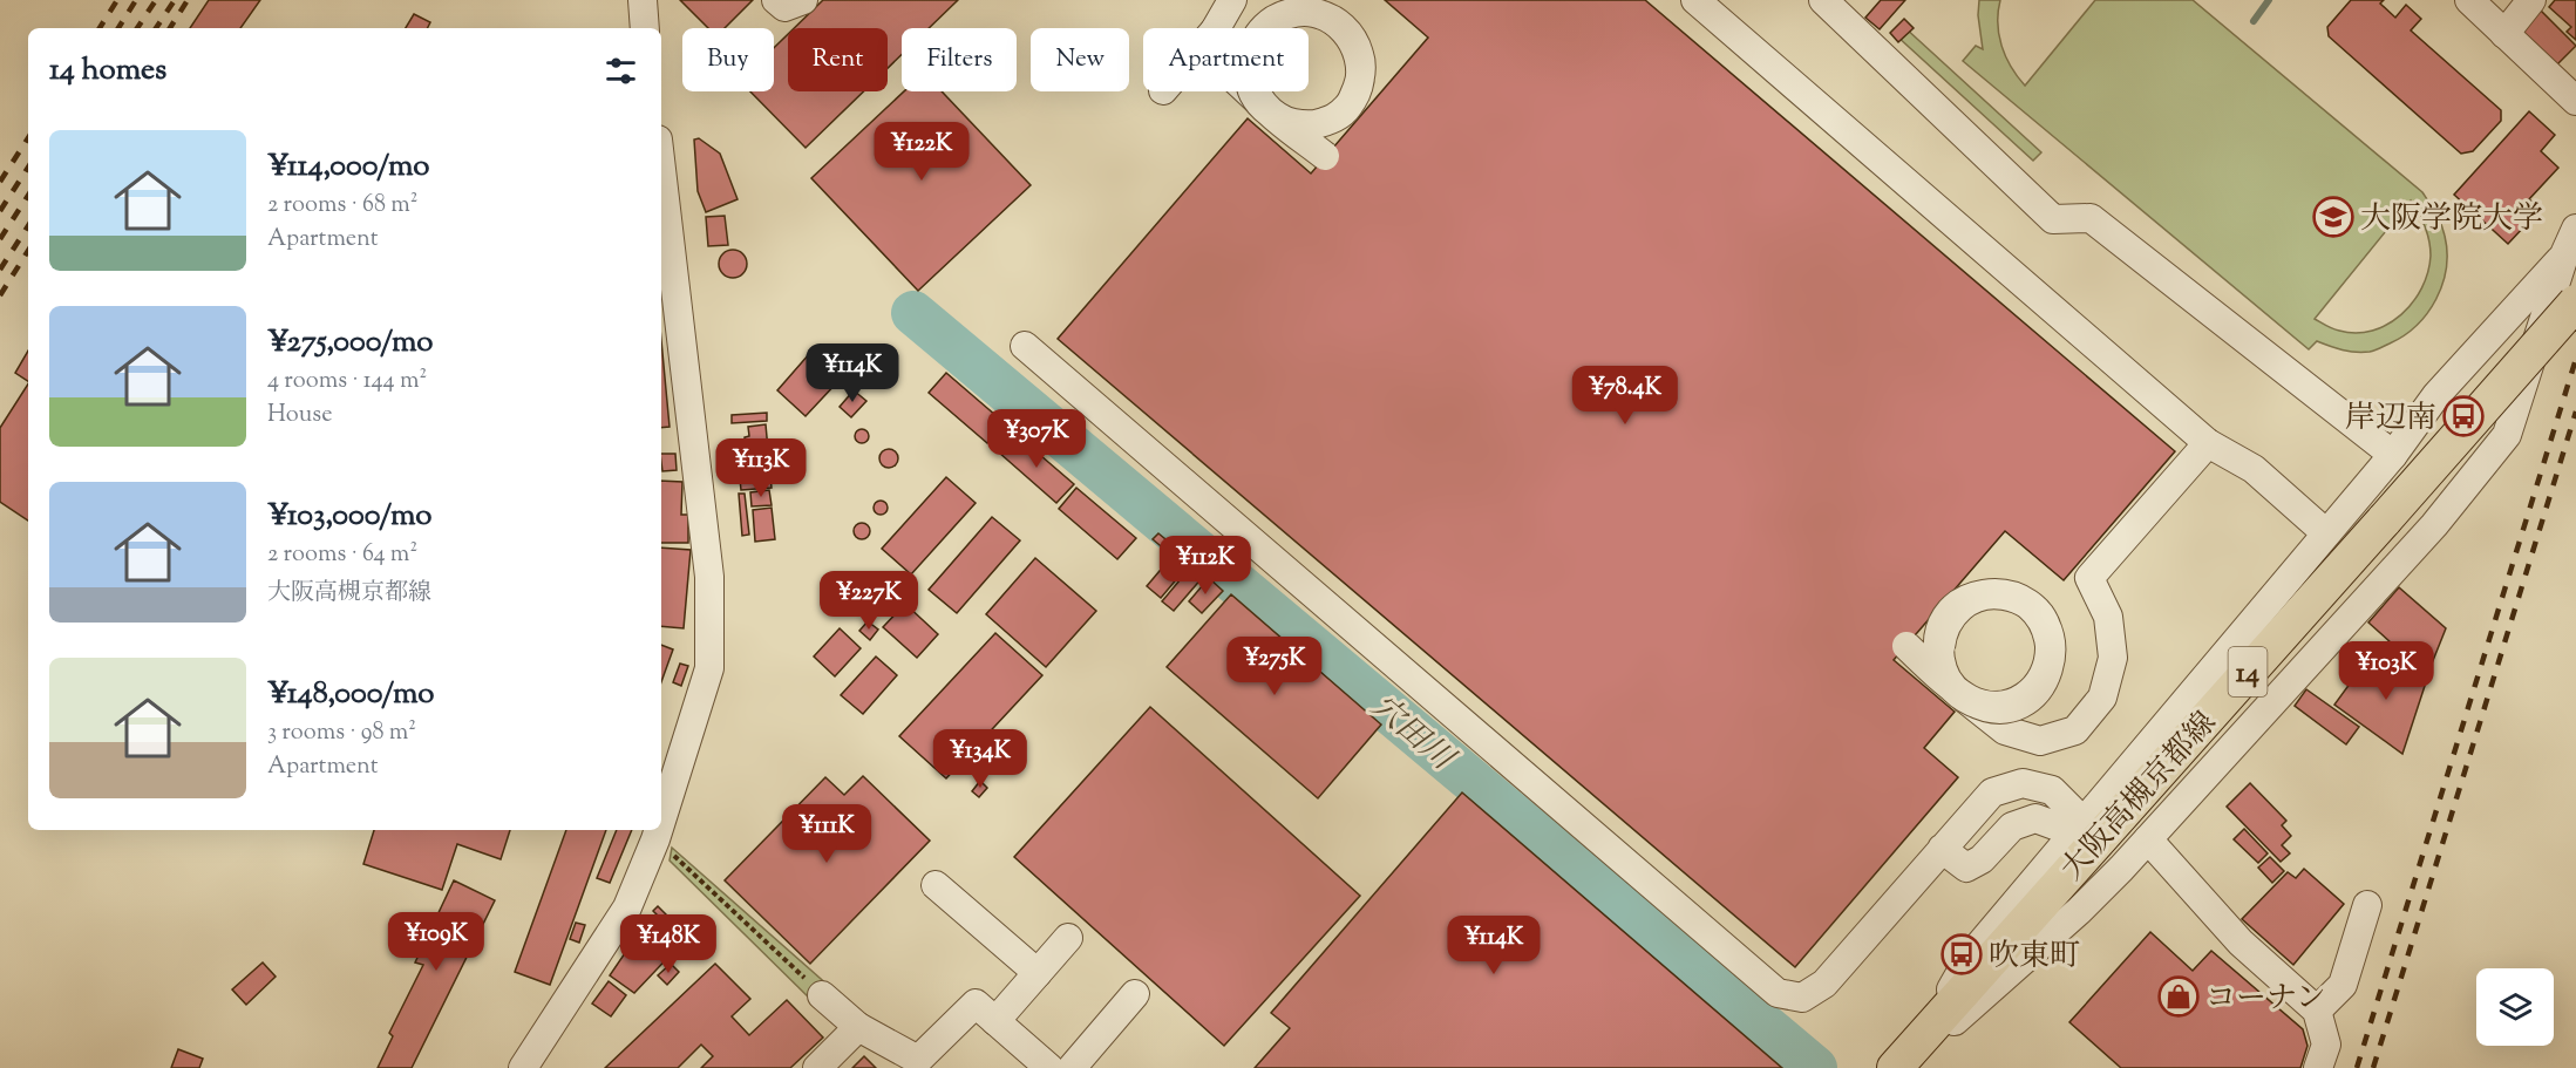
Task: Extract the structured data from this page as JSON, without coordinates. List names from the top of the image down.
{
  "streets": {
    "main road": ["14", "大阪高槻京都線"]
  },
  "water": ["穴田川"],
  "places": {
    "school or university": ["大阪学院大学"],
    "bus stop": ["岸辺南", "吹東町"],
    "shop": ["コーナン"]
  },
  "page": {
    "chip": [
      "Buy",
      "Rent",
      "Filters",
      "New",
      "Apartment"
    ],
    "heading": "14 homes",
    "list": [
      {
        "name": "¥114,000/mo",
        "note": "2 rooms · 68 m² · Apartment"
      },
      {
        "name": "¥275,000/mo",
        "note": "4 rooms · 144 m² · House"
      },
      {
        "name": "¥103,000/mo",
        "note": "2 rooms · 64 m² · 大阪高槻京都線"
      },
      {
        "name": "¥148,000/mo",
        "note": "3 rooms · 98 m² · Apartment"
      }
    ],
    "price": [
      "¥122K",
      "¥114K",
      "¥78.4K",
      "¥307K",
      "¥113K",
      "¥112K",
      "¥227K",
      "¥275K",
      "¥103K",
      "¥134K",
      "¥111K",
      "¥109K",
      "¥148K",
      "¥114K"
    ]
  }
}
